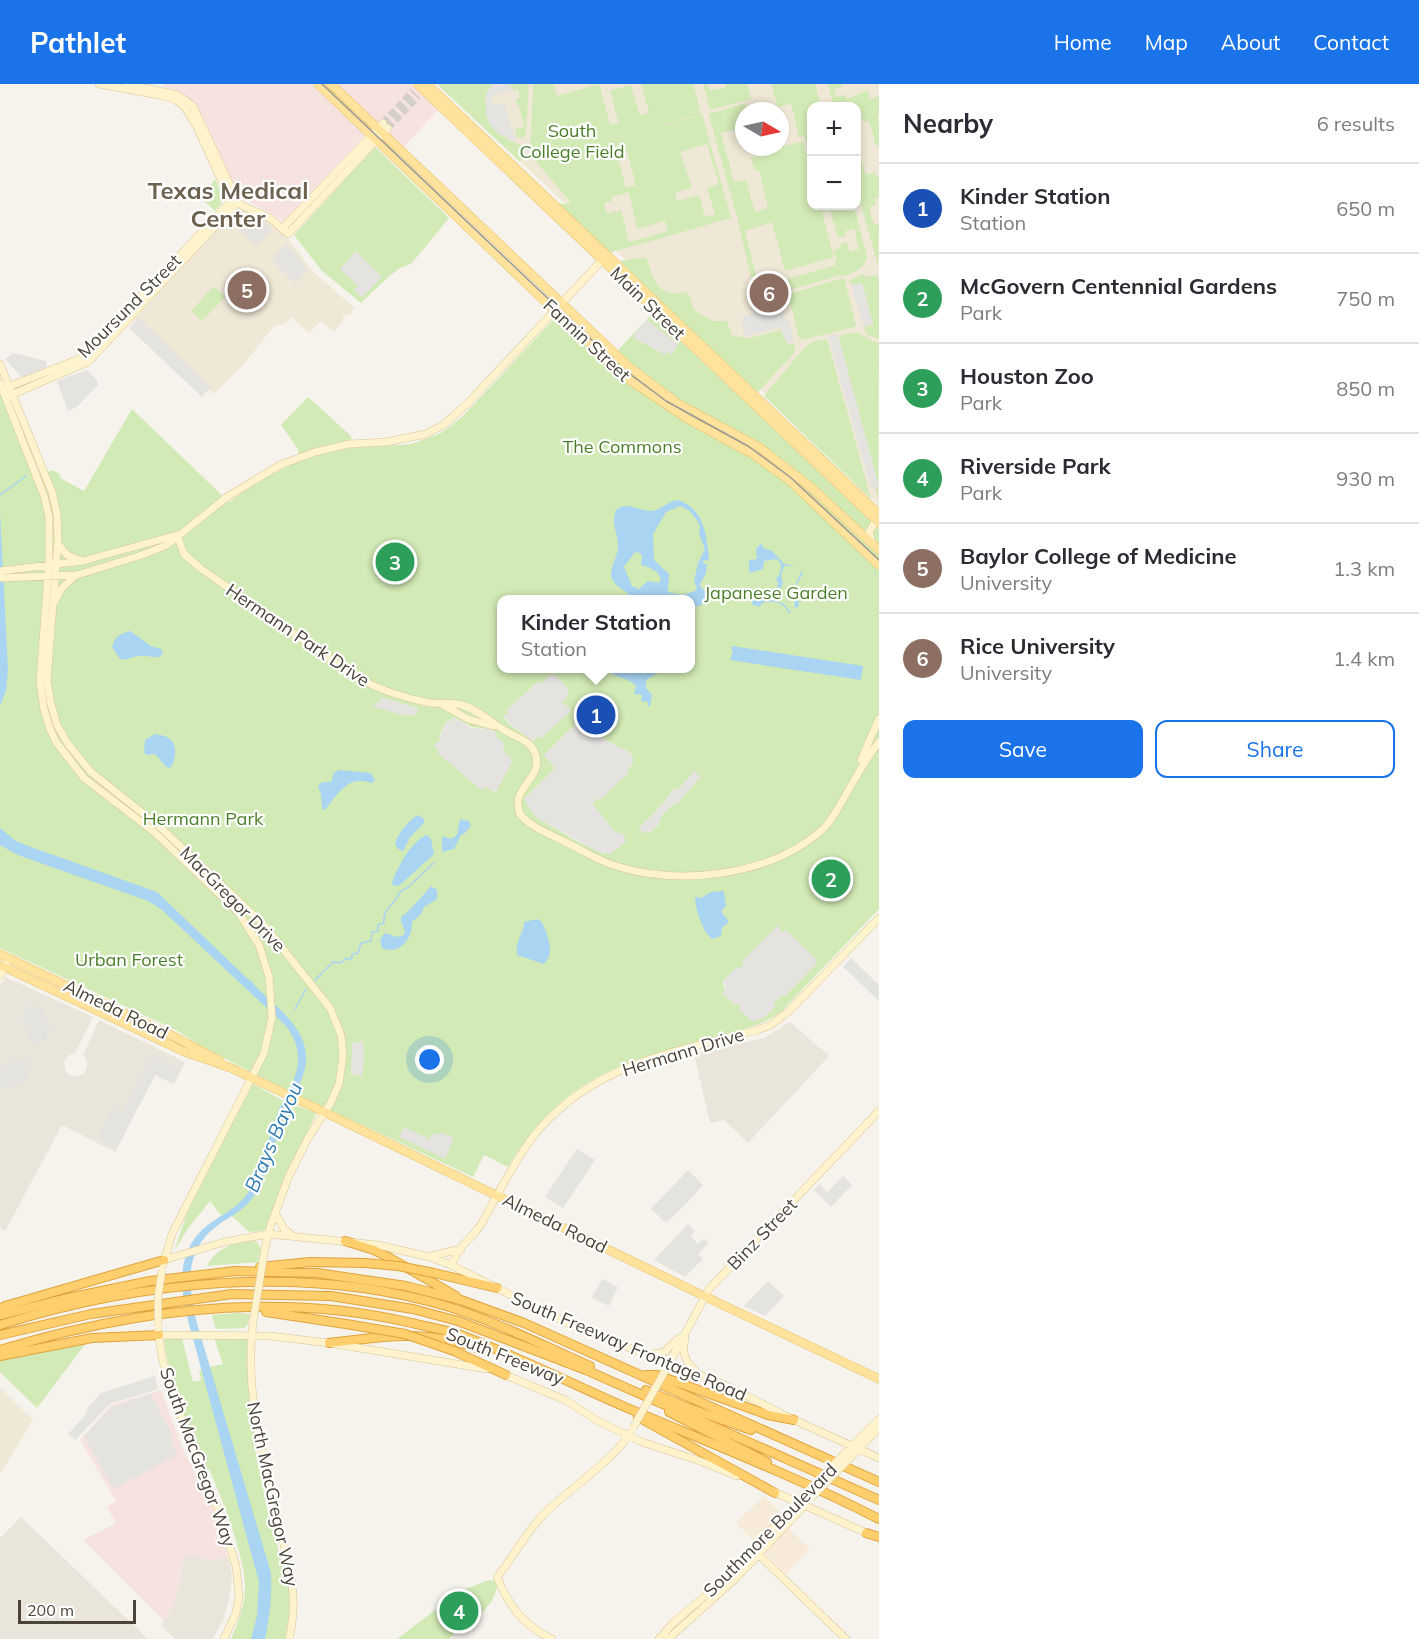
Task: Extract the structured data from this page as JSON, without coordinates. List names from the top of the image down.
{
  "streets": {
    "highway": ["South Freeway"],
    "main road": [
      "Main Street",
      "Moursund Street",
      "Fannin Street",
      "Hermann Park Drive",
      "MacGregor Drive",
      "Almeda Road",
      "Hermann Drive",
      "Binz Street",
      "South Freeway Frontage Road",
      "South MacGregor Way",
      "North MacGregor Way",
      "Southmore Boulevard"
    ]
  },
  "crossings": [
    ["MacGregor Drive", "Almeda Road"],
    ["MacGregor Drive", "South MacGregor Way"],
    ["MacGregor Drive", "North MacGregor Way"],
    ["Almeda Road", "Hermann Drive"],
    ["Almeda Road", "Binz Street"],
    ["Almeda Road", "South MacGregor Way"],
    ["Almeda Road", "North MacGregor Way"],
    ["Hermann Drive", "South Freeway Frontage Road"],
    ["Binz Street", "South Freeway Frontage Road"],
    ["South Freeway Frontage Road", "South MacGregor Way"],
    ["South Freeway Frontage Road", "North MacGregor Way"],
    ["South Freeway Frontage Road", "Southmore Boulevard"],
    ["South Freeway", "Southmore Boulevard"]
  ],
  "districts": ["Texas Medical Center"],
  "water": ["Brays Bayou"],
  "parks": [
    "South College Field",
    "The Commons",
    "Japanese Garden",
    "Hermann Park",
    "Urban Forest"
  ],
  "scale_bar": "200 m",
  "north": "right",
  "page": {
    "header": "Pathlet",
    "nav": [
      "Home",
      "Map",
      "About",
      "Contact"
    ],
    "heading": ["Nearby", "6 results"],
    "map_buttons": ["+", "−"],
    "list": [
      {
        "mark": "1",
        "name": "Kinder Station",
        "note": "Station",
        "value": "650 m"
      },
      {
        "mark": "2",
        "name": "McGovern Centennial Gardens",
        "note": "Park",
        "value": "750 m"
      },
      {
        "mark": "3",
        "name": "Houston Zoo",
        "note": "Park",
        "value": "850 m"
      },
      {
        "mark": "4",
        "name": "Riverside Park",
        "note": "Park",
        "value": "930 m"
      },
      {
        "mark": "5",
        "name": "Baylor College of Medicine",
        "note": "University",
        "value": "1.3 km"
      },
      {
        "mark": "6",
        "name": "Rice University",
        "note": "University",
        "value": "1.4 km"
      }
    ],
    "pins": [
      "5",
      "6",
      "3",
      "1",
      "2",
      "4"
    ],
    "popup": ["Kinder Station", "Station"],
    "buttons": ["Save", "Share"],
    "scale": "200 m"
  }
}
